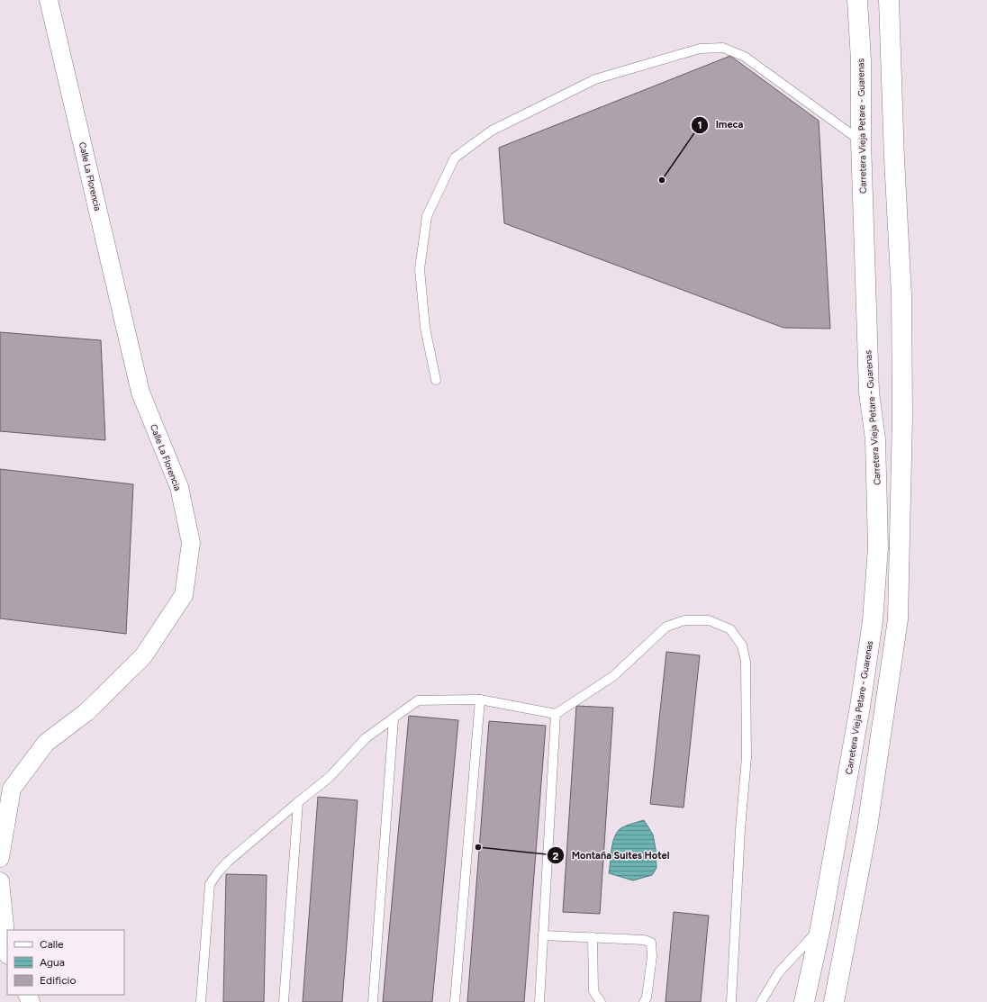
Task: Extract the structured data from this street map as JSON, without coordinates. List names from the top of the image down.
{
  "streets": {
    "main road": ["Carretera Vieja Petare - Guarenas"],
    "street": ["Calle La Florencia"]
  },
  "places": ["Imeca", "Montaña Suites Hotel"],
  "legend": ["Calle", "Agua", "Edificio"]
}
